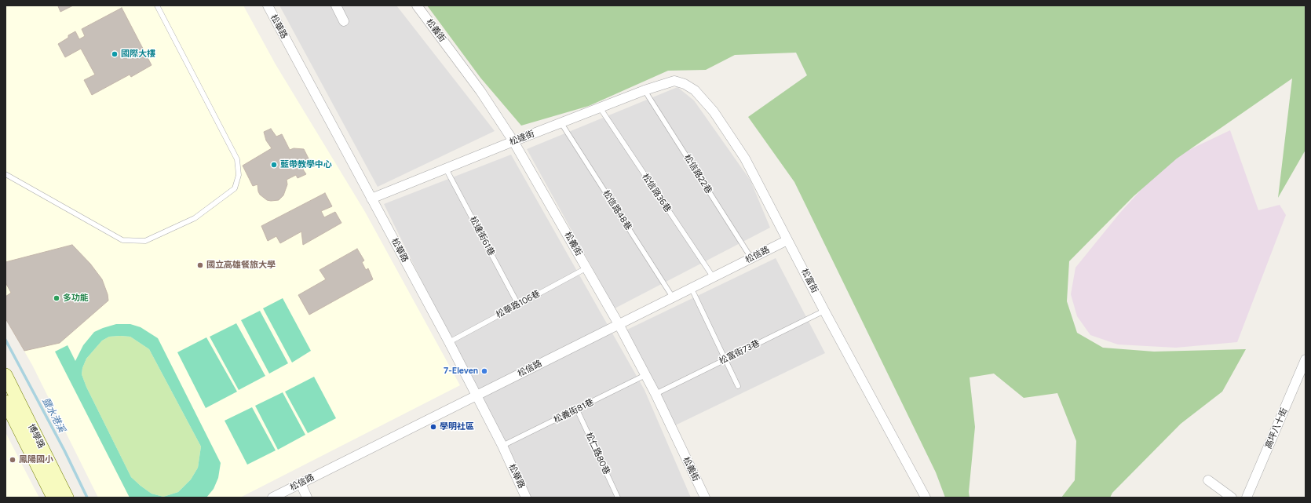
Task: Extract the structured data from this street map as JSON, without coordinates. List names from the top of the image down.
{
  "streets": {
    "street": [
      "松華路",
      "松義街",
      "松達街",
      "松信路",
      "松富街",
      "高坪八十街",
      "博學路"
    ],
    "lane": [
      "松信路22巷",
      "松信路36巷",
      "松信路48巷",
      "松達街61巷",
      "松華路106巷",
      "松富街73巷",
      "松義街81巷",
      "松仁路80巷"
    ]
  },
  "crossings": [
    ["松華路", "松達街"],
    ["松華路", "松信路"],
    ["松華路", "松華路106巷"],
    ["松華路", "松義街81巷"],
    ["松義街", "松達街"],
    ["松義街", "松信路"],
    ["松義街", "松華路106巷"],
    ["松義街", "松富街73巷"],
    ["松義街", "松義街81巷"],
    ["松達街", "松信路22巷"],
    ["松達街", "松信路36巷"],
    ["松達街", "松信路48巷"],
    ["松達街", "松達街61巷"],
    ["松達街", "松富街"],
    ["松信路22巷", "松信路"],
    ["松信路36巷", "松信路"],
    ["松信路48巷", "松信路"],
    ["松達街61巷", "松華路106巷"],
    ["松信路", "松富街"],
    ["松富街", "松富街73巷"],
    ["松義街81巷", "松仁路80巷"]
  ],
  "water": ["鹽水港溪"],
  "places": [
    "國際大樓",
    "藍帶教學中心",
    "國立高雄餐旅大學",
    "多功能",
    "7-Eleven",
    "學明社區",
    "鳳陽國小"
  ]
}
